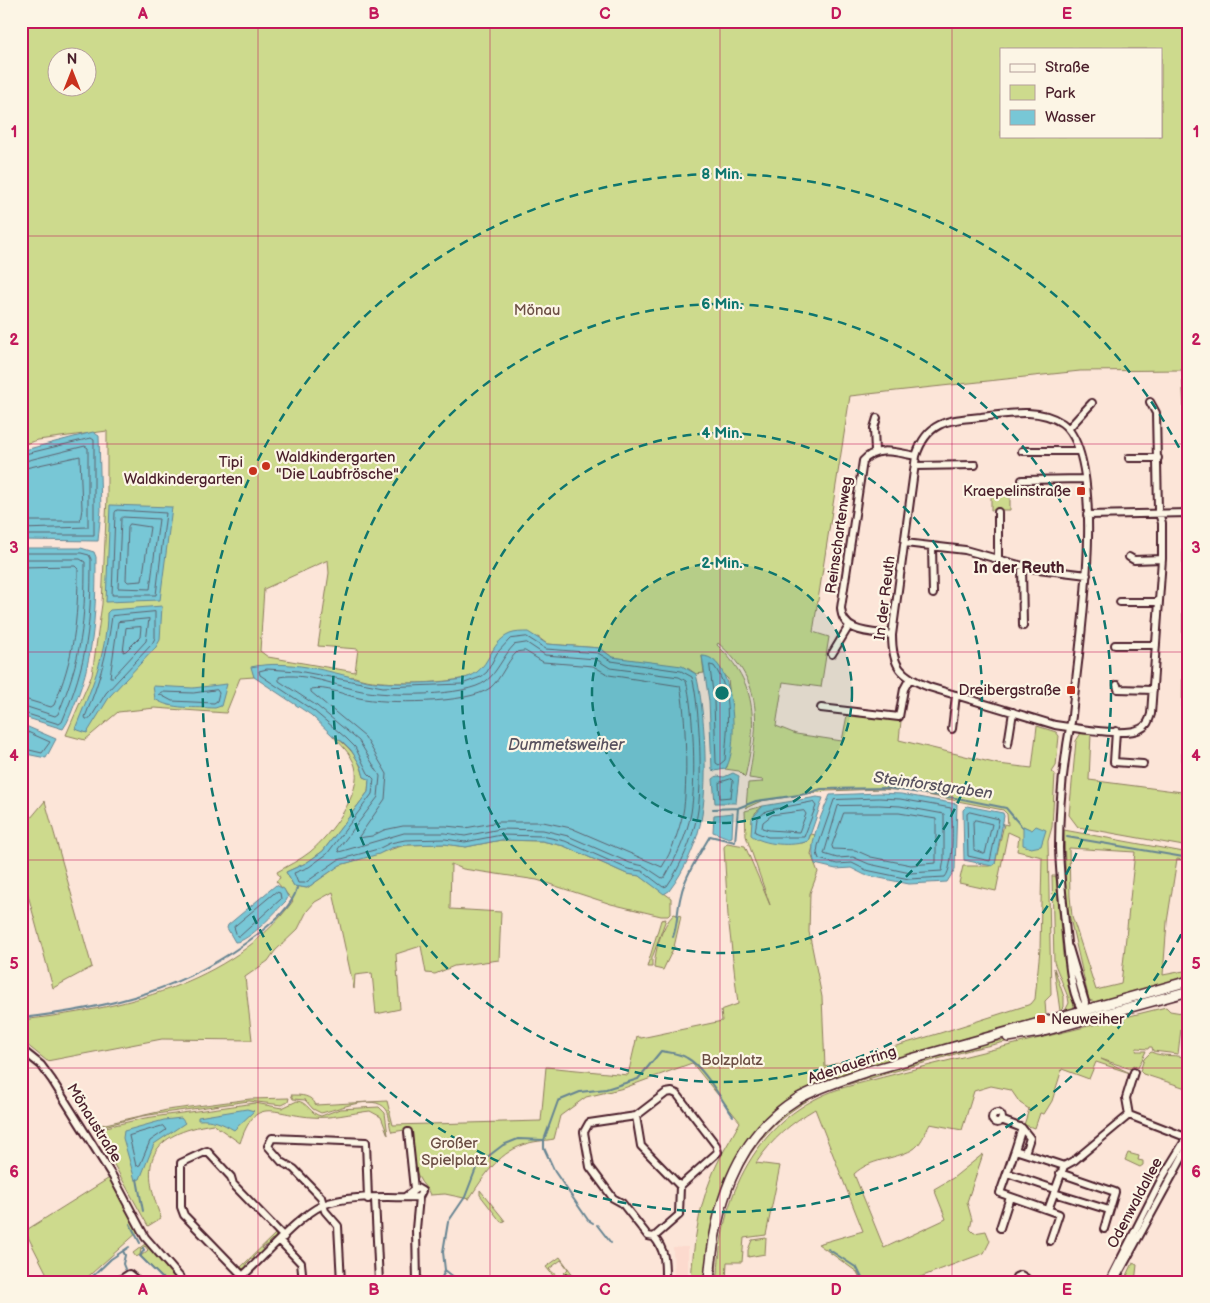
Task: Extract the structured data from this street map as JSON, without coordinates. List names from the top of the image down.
{
  "streets": {
    "main road": ["Adenauerring"],
    "street": [
      "Reinschartenweg",
      "In der Reuth",
      "Mönaustraße",
      "Odenwaldallee"
    ]
  },
  "districts": ["In der Reuth"],
  "water": ["Dummetsweiher", "Steinforstgraben"],
  "parks": ["Mönau", "Bolzplatz", "Großer Spielplatz"],
  "places": {
    "other": ["Waldkindergarten \"Die Laubfrösche\"", "Tipi Waldkindergarten"],
    "transit": ["Kraepelinstraße", "Dreibergstraße", "Neuweiher"]
  },
  "legend": ["Straße", "Park", "Wasser"],
  "north": "top",
  "grid": {
    "columns": [
      "A",
      "B",
      "C",
      "D",
      "E"
    ],
    "rows": [
      "1",
      "2",
      "3",
      "4",
      "5",
      "6"
    ]
  },
  "rings": [
    "8 Min.",
    "6 Min.",
    "4 Min.",
    "2 Min."
  ]
}
